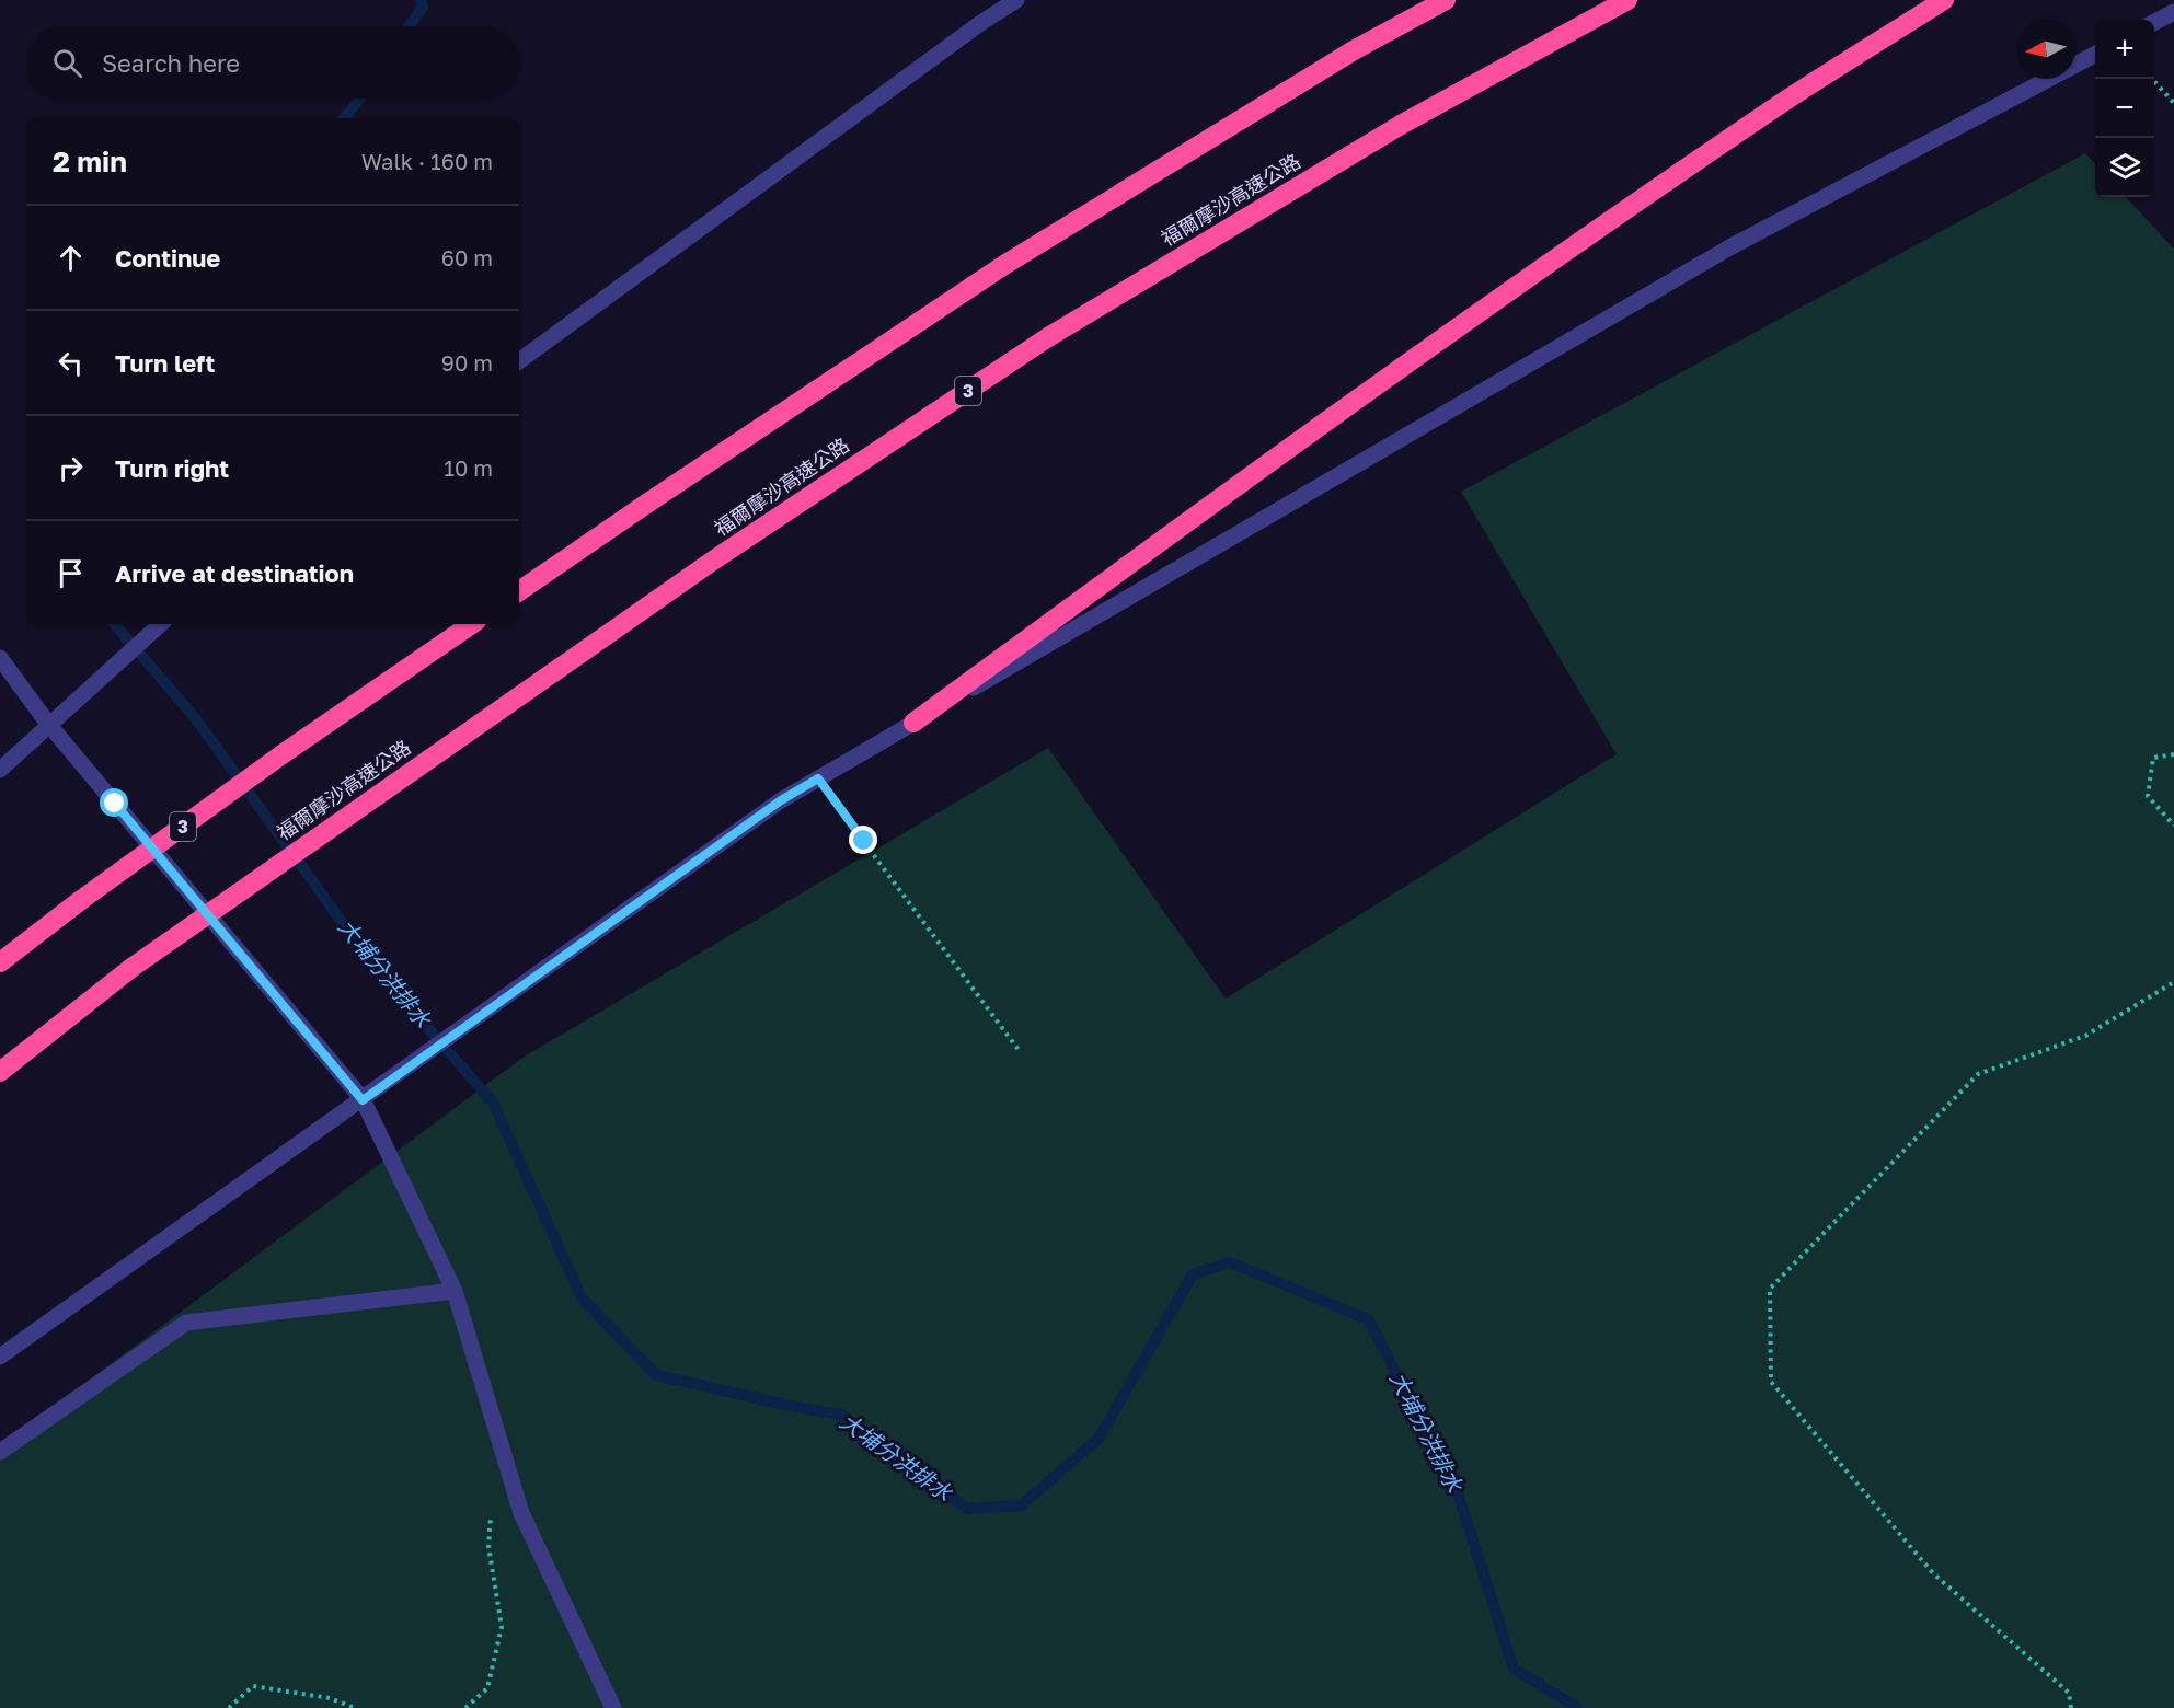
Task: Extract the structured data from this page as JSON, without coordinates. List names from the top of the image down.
{
  "streets": {
    "highway": ["福爾摩沙高速公路", "3"]
  },
  "water": ["大埔分洪排水"],
  "north": "left",
  "page": {
    "map_buttons": ["+", "−"],
    "search": "Search here",
    "heading": ["2 min", "Walk · 160 m"],
    "list": [
      ["Continue", "60 m"],
      ["Turn left", "90 m"],
      ["Turn right", "10 m"],
      "Arrive at destination"
    ]
  }
}
